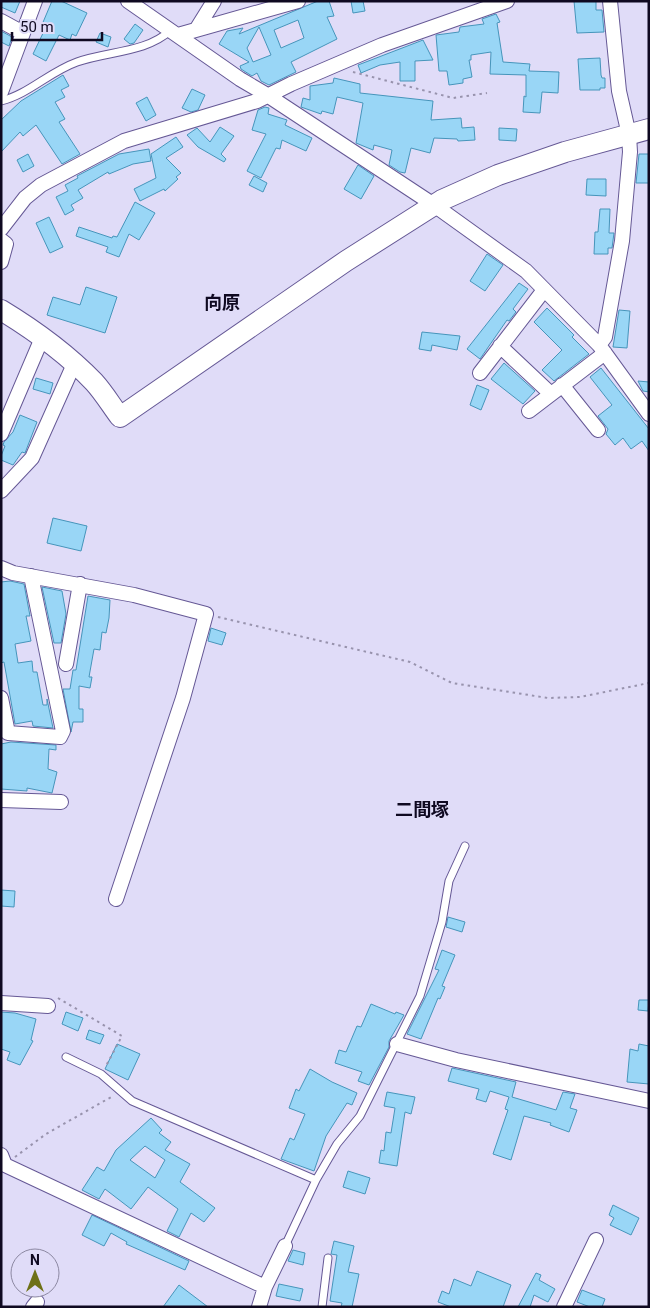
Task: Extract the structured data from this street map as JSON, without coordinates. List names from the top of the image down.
{
  "districts": ["向原", "二間塚"],
  "scale_bar": "50 m",
  "north": "top"
}
